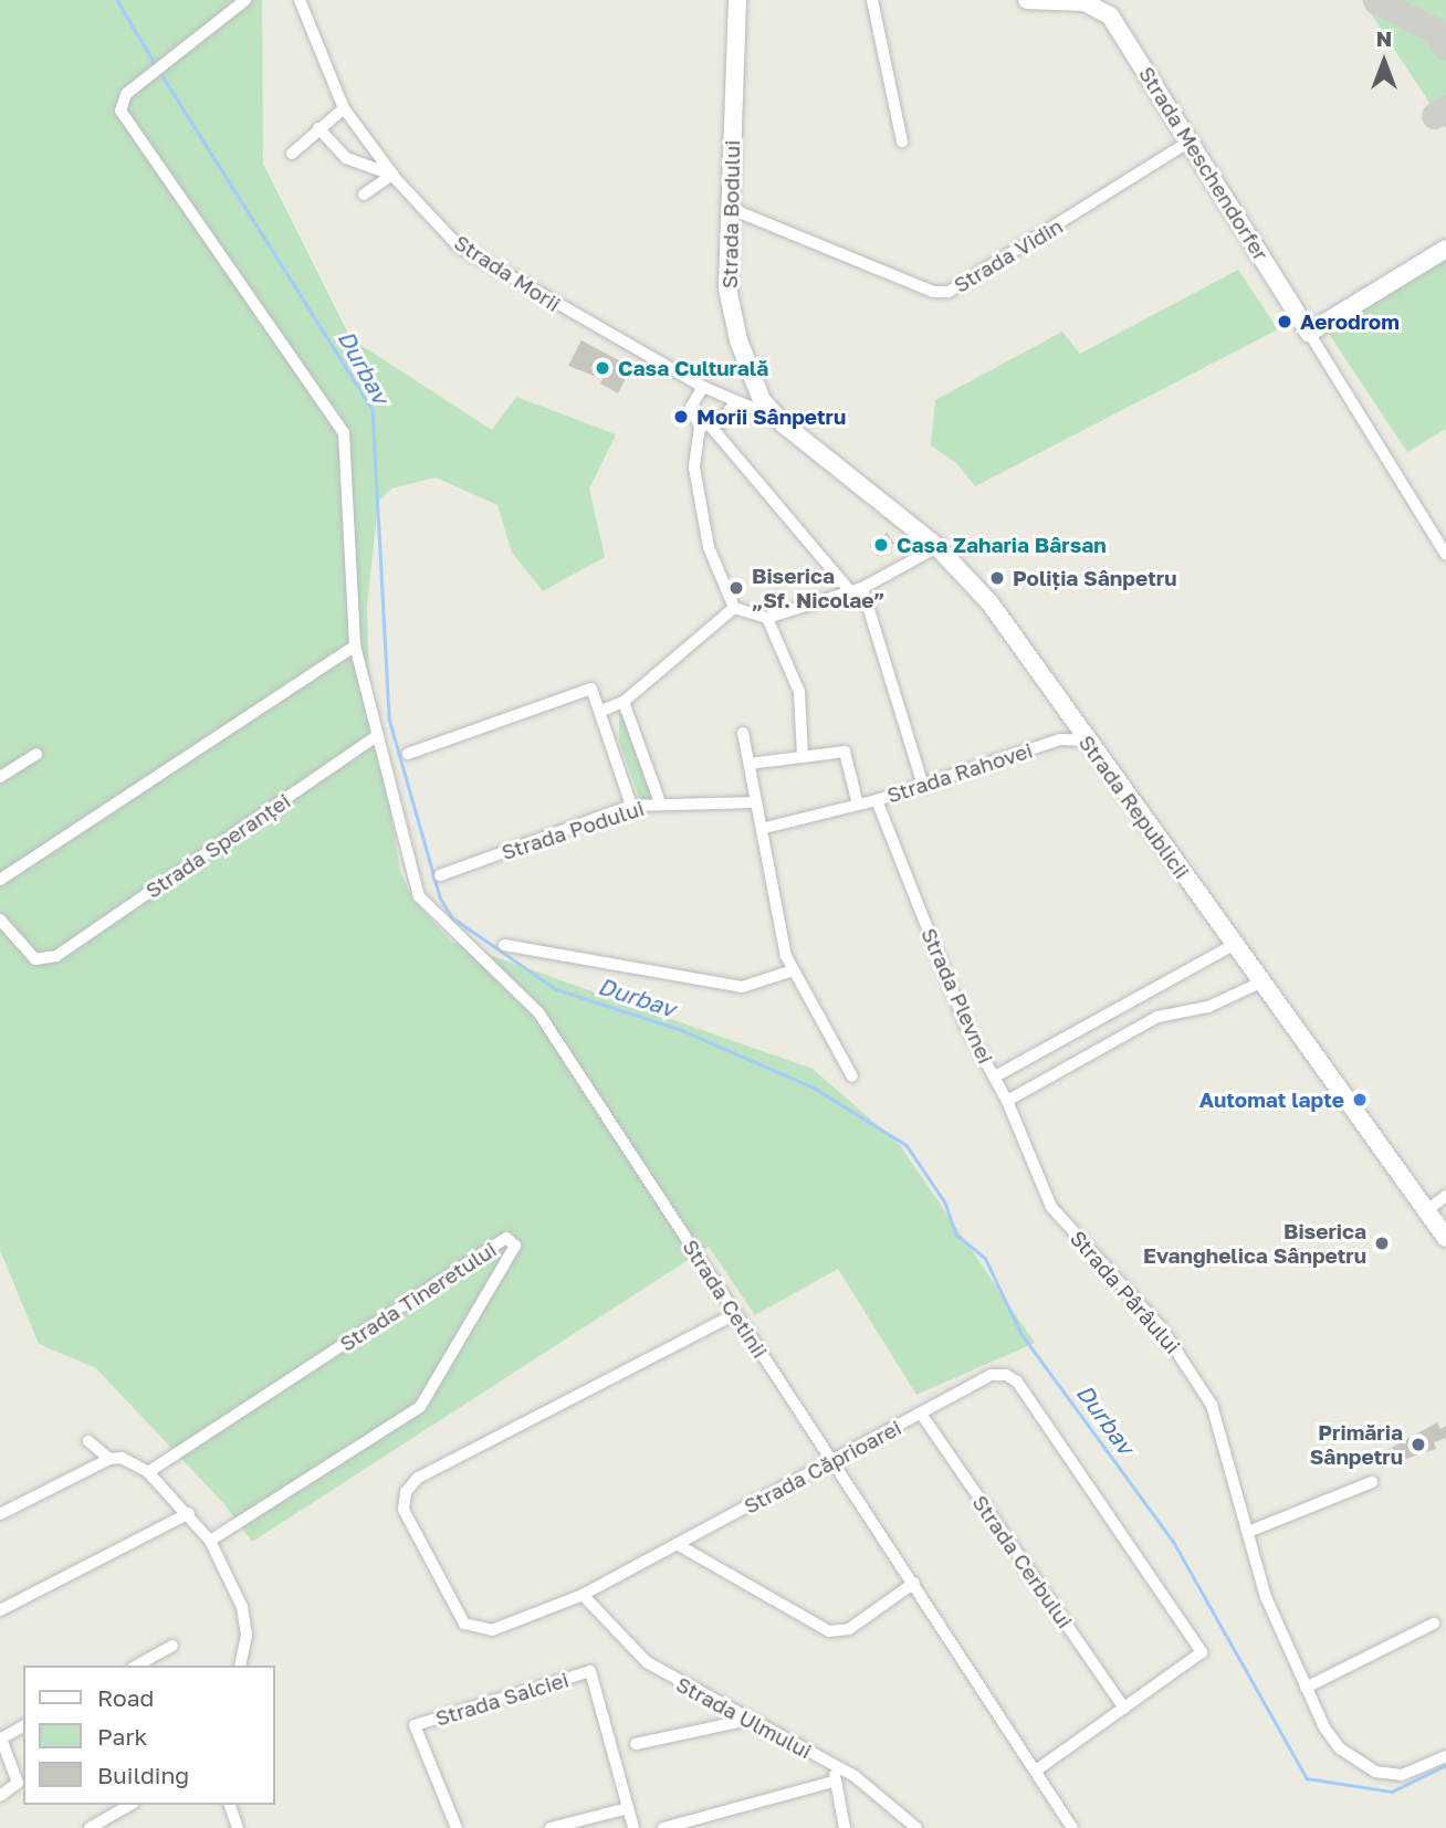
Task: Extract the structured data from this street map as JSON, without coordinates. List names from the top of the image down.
{
  "streets": {
    "main road": ["Strada Meschendorfer", "Strada Bodului", "Strada Republicii"],
    "street": [
      "Strada Vidin",
      "Strada Morii",
      "Strada Rahovei",
      "Strada Podului",
      "Strada Speranței",
      "Strada Plevnei",
      "Strada Pârâului",
      "Strada Tineretului",
      "Strada Cetinii",
      "Strada Căprioarei",
      "Strada Cerbului",
      "Strada Salciei",
      "Strada Ulmului"
    ]
  },
  "crossings": [
    ["Strada Meschendorfer", "Strada Vidin"],
    ["Strada Bodului", "Strada Vidin"],
    ["Strada Bodului", "Strada Morii"],
    ["Strada Bodului", "Strada Republicii"],
    ["Strada Rahovei", "Strada Plevnei"],
    ["Strada Speranței", "Strada Cetinii"],
    ["Strada Plevnei", "Strada Pârâului"],
    ["Strada Cetinii", "Strada Căprioarei"],
    ["Strada Căprioarei", "Strada Cerbului"],
    ["Strada Căprioarei", "Strada Ulmului"]
  ],
  "water": ["Durbav"],
  "places": [
    "Aerodrom",
    "Casa Culturală",
    "Morii Sânpetru",
    "Casa Zaharia Bârsan",
    "Poliția Sânpetru",
    "Biserica „Sf. Nicolae”",
    "Automat lapte",
    "Biserica Evanghelica Sânpetru",
    "Primăria Sânpetru"
  ],
  "legend": ["Road", "Park", "Building"],
  "north": "top"
}
